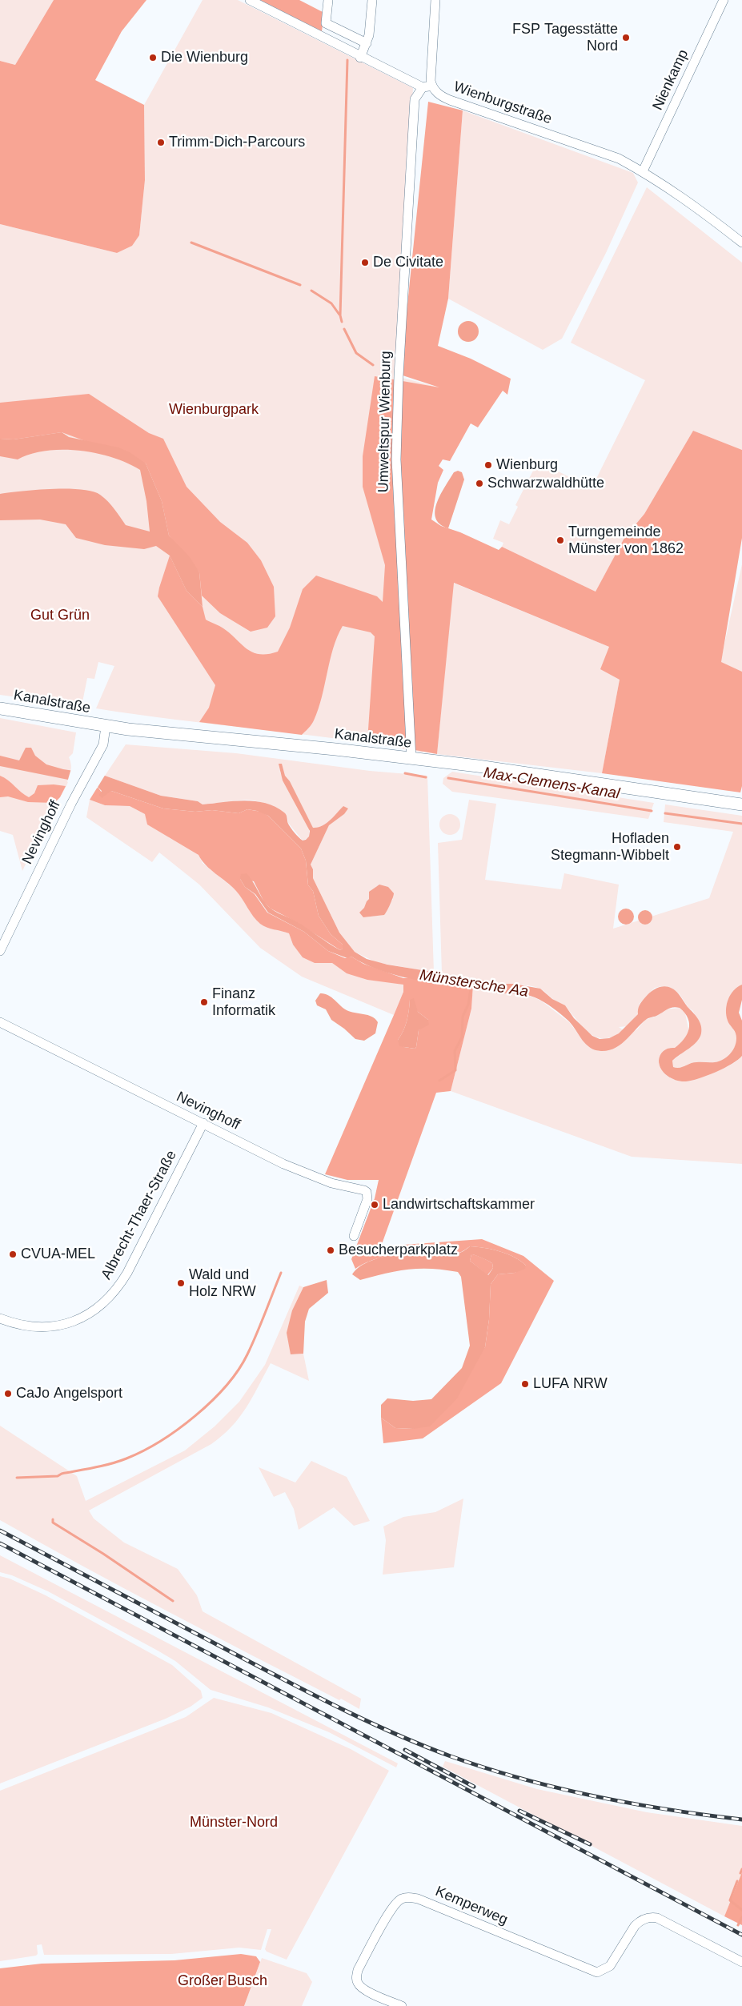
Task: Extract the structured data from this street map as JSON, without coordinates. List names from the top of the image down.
{
  "streets": {
    "main road": ["Kanalstraße"],
    "street": [
      "Nienkamp",
      "Wienburgstraße",
      "Umweltspur Wienburg",
      "Nevinghoff",
      "Albrecht-Thaer-Straße",
      "Kemperweg"
    ]
  },
  "crossings": [
    ["Nienkamp", "Wienburgstraße"],
    ["Wienburgstraße", "Umweltspur Wienburg"],
    ["Umweltspur Wienburg", "Kanalstraße"],
    ["Kanalstraße", "Nevinghoff"],
    ["Nevinghoff", "Albrecht-Thaer-Straße"]
  ],
  "water": ["Max-Clemens-Kanal", "Münstersche Aa"],
  "parks": [
    "Wienburgpark",
    "Gut Grün",
    "Münster-Nord",
    "Großer Busch"
  ],
  "places": [
    "FSP Tagesstätte Nord",
    "Die Wienburg",
    "Trimm-Dich-Parcours",
    "De Civitate",
    "Wienburg",
    "Schwarzwaldhütte",
    "Turngemeinde Münster von 1862",
    "Hofladen Stegmann-Wibbelt",
    "Finanz Informatik",
    "Landwirtschaftskammer",
    "Besucherparkplatz",
    "CVUA-MEL",
    "Wald und Holz NRW",
    "LUFA NRW",
    "CaJo Angelsport"
  ]
}
